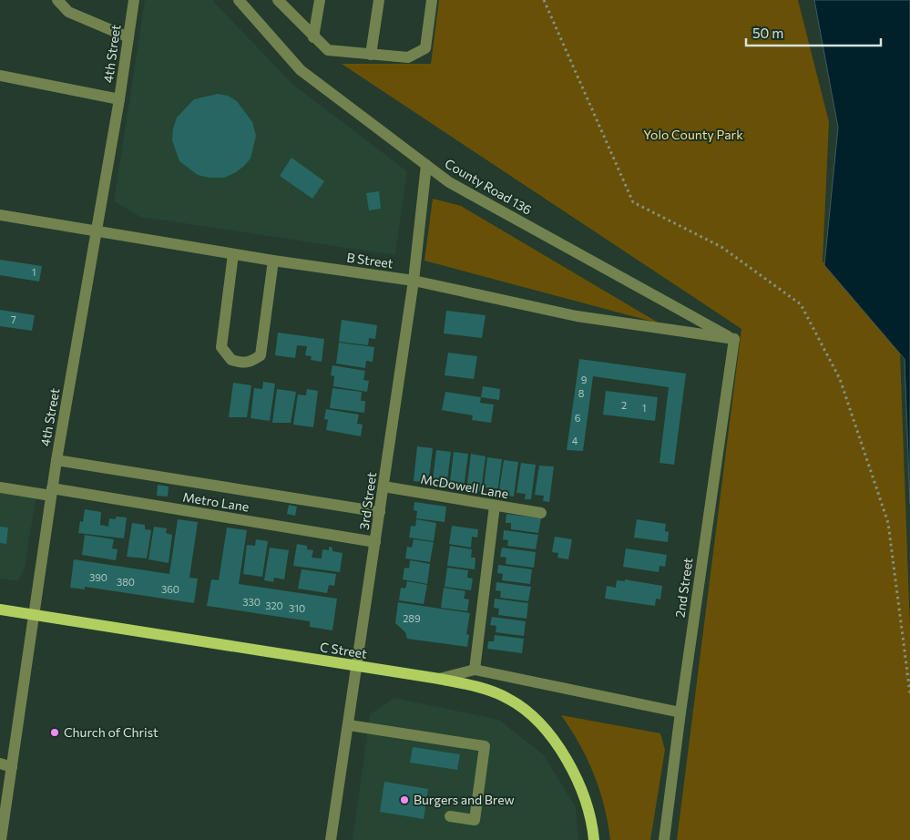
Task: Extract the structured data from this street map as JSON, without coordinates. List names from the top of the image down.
{
  "streets": {
    "main road": ["C Street"],
    "street": [
      "4th Street",
      "County Road 136",
      "B Street",
      "McDowell Lane",
      "3rd Street",
      "Metro Lane",
      "2nd Street"
    ]
  },
  "crossings": [
    ["4th Street", "B Street"],
    ["4th Street", "Metro Lane"],
    ["4th Street", "C Street"],
    ["County Road 136", "B Street"],
    ["County Road 136", "3rd Street"],
    ["County Road 136", "2nd Street"],
    ["B Street", "3rd Street"],
    ["B Street", "2nd Street"],
    ["McDowell Lane", "3rd Street"],
    ["3rd Street", "Metro Lane"],
    ["3rd Street", "C Street"],
    ["2nd Street", "C Street"]
  ],
  "parks": ["Yolo County Park"],
  "places": ["Church of Christ", "Burgers and Brew"],
  "house_numbers": [
    "1",
    "7",
    "9",
    "8",
    "2",
    "1",
    "6",
    "4",
    "390",
    "380",
    "360",
    "330",
    "320",
    "310",
    "289"
  ],
  "scale_bar": "50 m"
}
